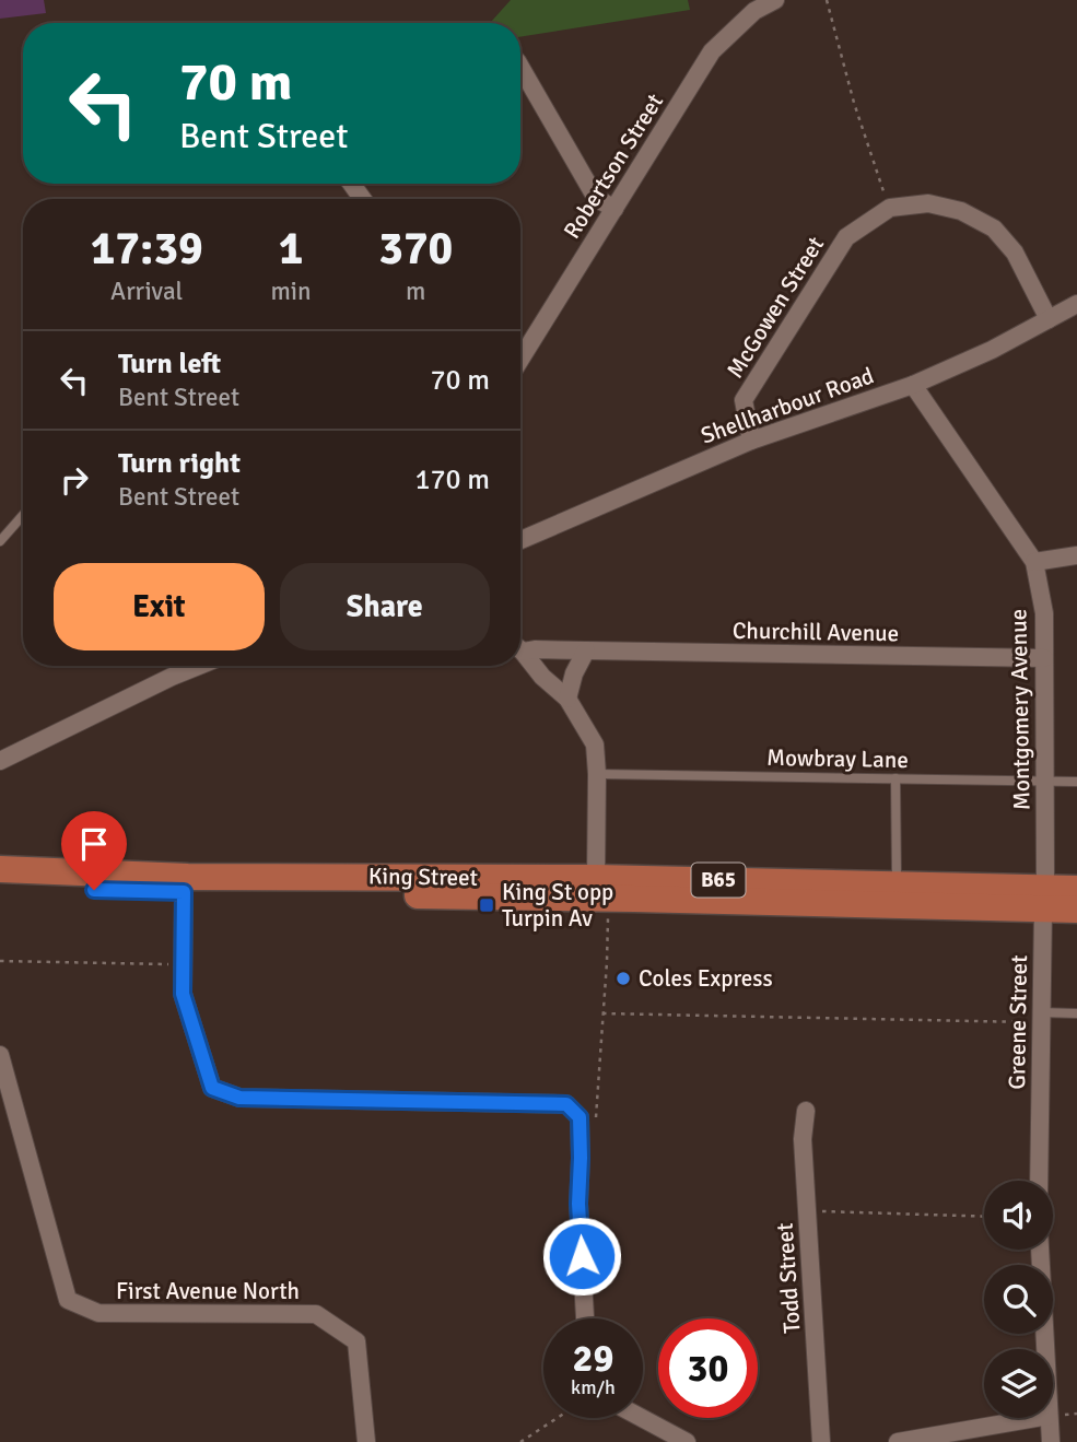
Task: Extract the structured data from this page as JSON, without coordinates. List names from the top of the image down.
{
  "streets": {
    "main road": ["King Street", "B65"],
    "street": [
      "Robertson Street",
      "McGowen Street",
      "Shellharbour Road",
      "Churchill Avenue",
      "Montgomery Avenue",
      "Greene Street",
      "Todd Street",
      "First Avenue North"
    ],
    "lane": ["Mowbray Lane"]
  },
  "crossings": [
    ["McGowen Street", "Shellharbour Road"],
    ["Shellharbour Road", "Montgomery Avenue"],
    ["Churchill Avenue", "Montgomery Avenue"],
    ["Montgomery Avenue", "Mowbray Lane"],
    ["Montgomery Avenue", "King Street"],
    ["Montgomery Avenue", "Greene Street"],
    ["King Street", "Greene Street"]
  ],
  "places": {
    "transit": ["King St opp Turpin Av"],
    "other": ["Coles Express"]
  },
  "page": {
    "turn": ["70 m", "Bent Street"],
    "eta": [
      "17:39",
      "Arrival",
      "1",
      "min",
      "370",
      "m"
    ],
    "list": [
      {
        "name": "Turn left",
        "note": "Bent Street",
        "value": "70 m"
      },
      {
        "name": "Turn right",
        "note": "Bent Street",
        "value": "170 m"
      }
    ],
    "buttons": ["Exit", "Share"],
    "speed": "29 km/h",
    "limit": "30"
  }
}
